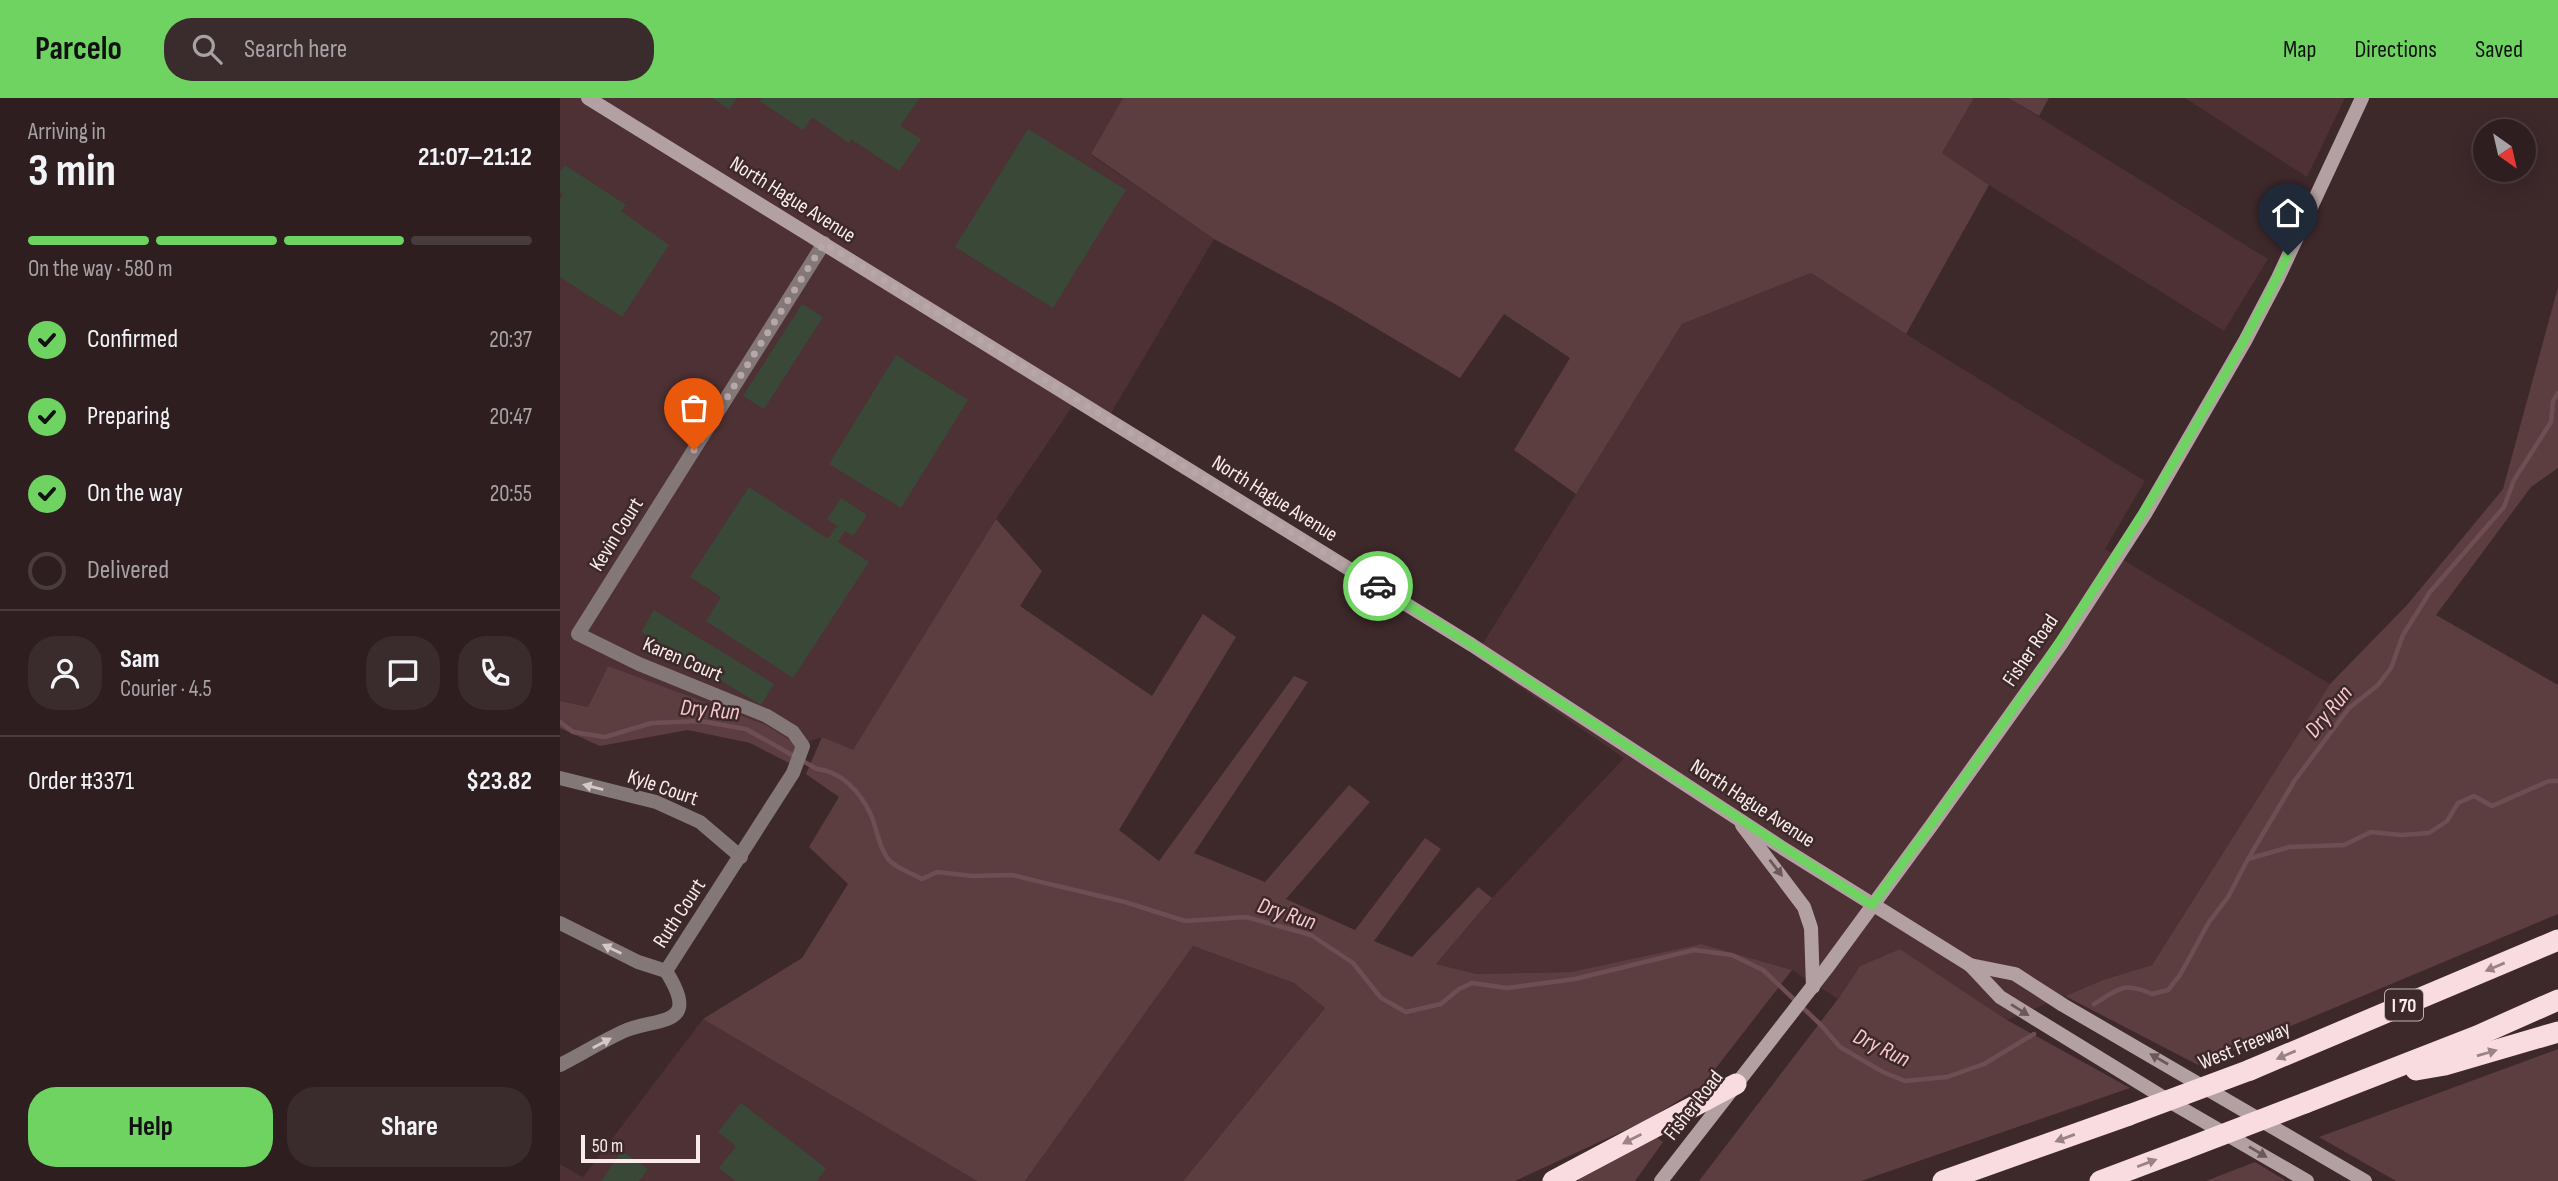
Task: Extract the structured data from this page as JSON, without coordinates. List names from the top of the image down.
{
  "streets": {
    "highway": ["I 70", "West Freeway"],
    "main road": ["North Hague Avenue", "Fisher Road"],
    "street": [
      "Kevin Court",
      "Karen Court",
      "Kyle Court",
      "Ruth Court"
    ]
  },
  "crossings": [
    ["North Hague Avenue", "Kevin Court"],
    ["North Hague Avenue", "Fisher Road"],
    ["Kevin Court", "Karen Court"],
    ["Karen Court", "Ruth Court"],
    ["Kyle Court", "Ruth Court"]
  ],
  "one_way": ["Kyle Court"],
  "water": ["Dry Run"],
  "scale_bar": "50 m",
  "north": "bottom right",
  "page": {
    "header": "Parcelo",
    "search": "Search here",
    "nav": ["Map", "Directions", "Saved"],
    "heading": ["3 min", "Arriving in", "21:07–21:12"],
    "panel": [
      "Sam",
      "Courier · 4.5",
      "Order #3371",
      "$23.82"
    ],
    "bar": "On the way · 580 m",
    "list": [
      ["Confirmed", "20:37"],
      ["Preparing", "20:47"],
      ["On the way", "20:55"],
      "Delivered"
    ],
    "buttons": ["Help", "Share"],
    "scale": "50 m"
  }
}
